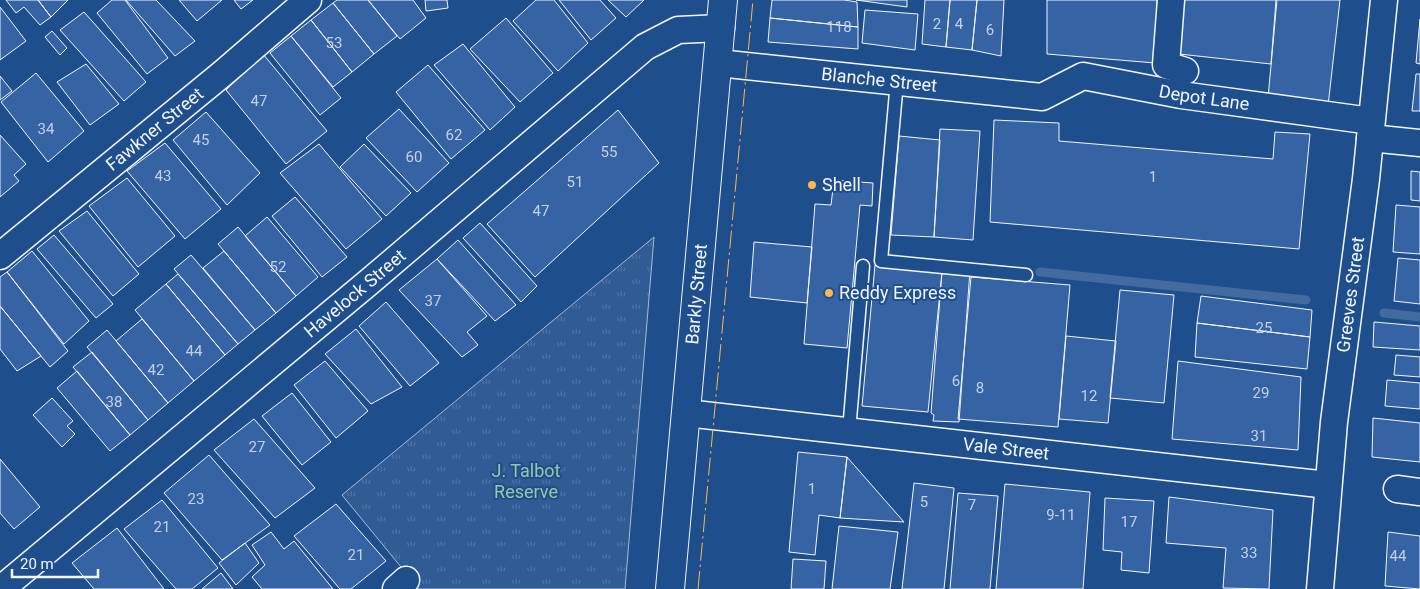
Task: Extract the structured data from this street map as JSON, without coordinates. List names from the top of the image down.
{
  "streets": {
    "main road": ["Barkly Street"],
    "street": [
      "Blanche Street",
      "Depot Lane",
      "Fawkner Street",
      "Havelock Street",
      "Greeves Street",
      "Vale Street"
    ]
  },
  "crossings": [
    ["Blanche Street", "Depot Lane"],
    ["Blanche Street", "Barkly Street"],
    ["Depot Lane", "Greeves Street"],
    ["Havelock Street", "Barkly Street"],
    ["Greeves Street", "Vale Street"],
    ["Barkly Street", "Vale Street"]
  ],
  "parks": ["J. Talbot Reserve"],
  "places": ["Shell", "Reddy Express"],
  "house_numbers": [
    "2",
    "4",
    "118",
    "6",
    "53",
    "47",
    "34",
    "62",
    "45",
    "55",
    "60",
    "43",
    "1",
    "51",
    "47",
    "52",
    "37",
    "25",
    "44",
    "42",
    "6",
    "8",
    "29",
    "12",
    "38",
    "31",
    "27",
    "1",
    "23",
    "5",
    "7",
    "9-11",
    "17",
    "21",
    "33",
    "21",
    "44"
  ],
  "scale_bar": "20 m"
}
